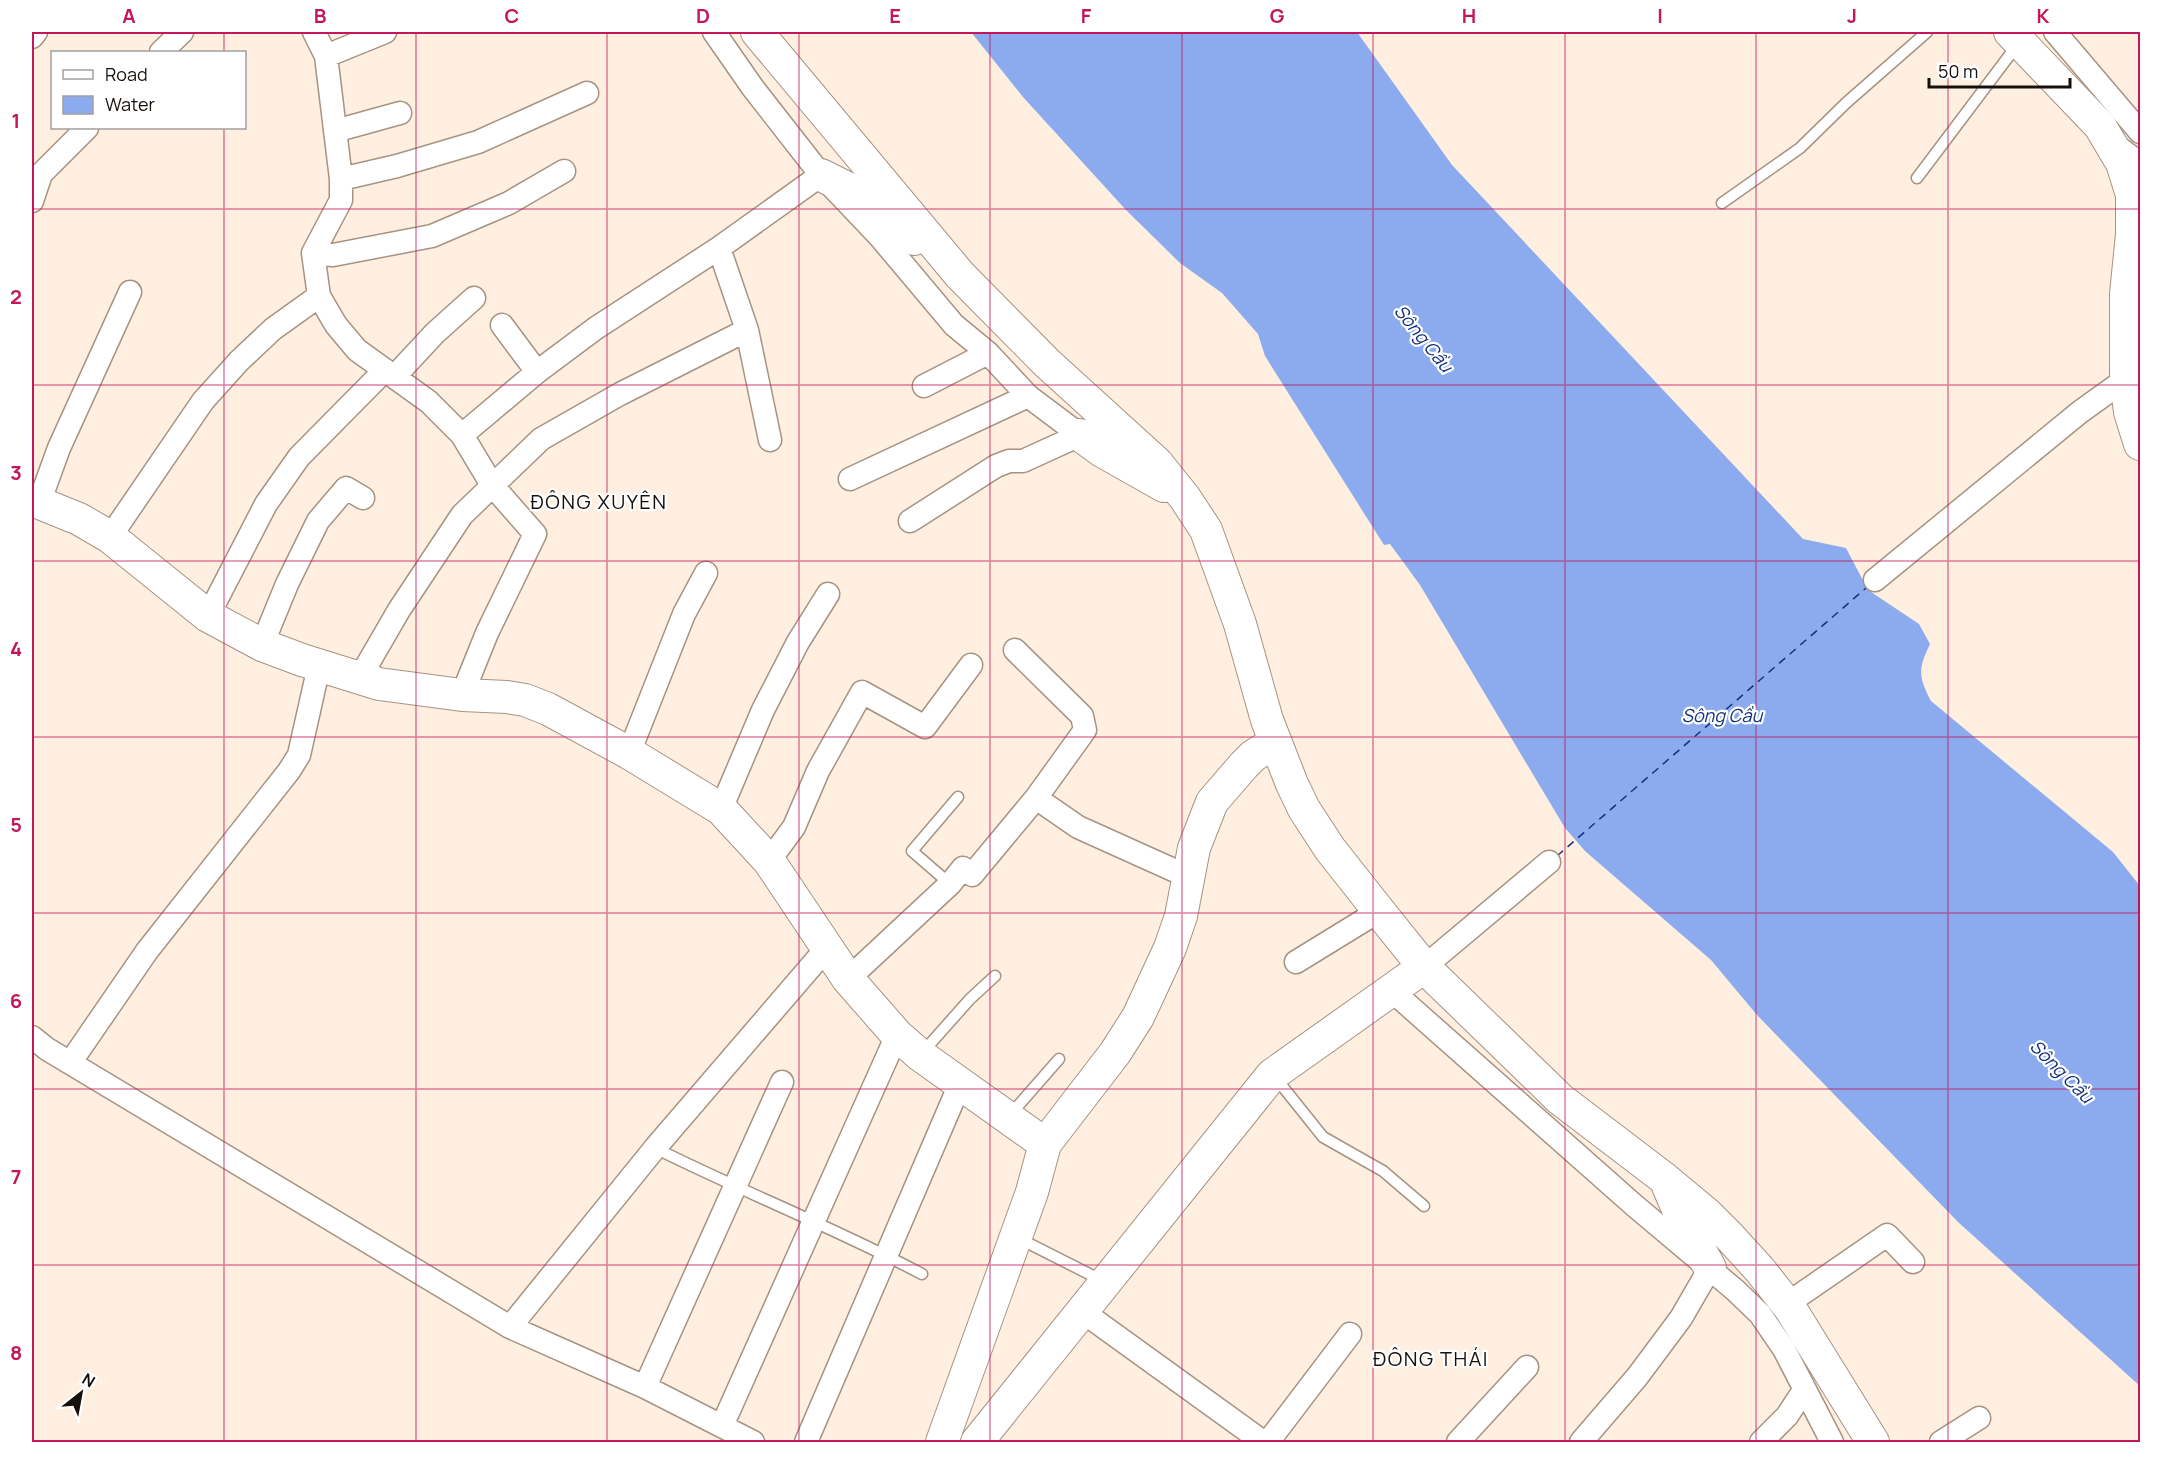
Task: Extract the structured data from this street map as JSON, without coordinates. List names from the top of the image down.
{
  "districts": ["ĐÔNG XUYÊN", "ĐÔNG THÁI"],
  "water": ["Sông Cầu"],
  "legend": ["Road", "Water"],
  "scale_bar": "50 m",
  "north": "top right",
  "grid": {
    "columns": [
      "A",
      "B",
      "C",
      "D",
      "E",
      "F",
      "G",
      "H",
      "I",
      "J",
      "K"
    ],
    "rows": [
      "1",
      "2",
      "3",
      "4",
      "5",
      "6",
      "7",
      "8"
    ]
  }
}
